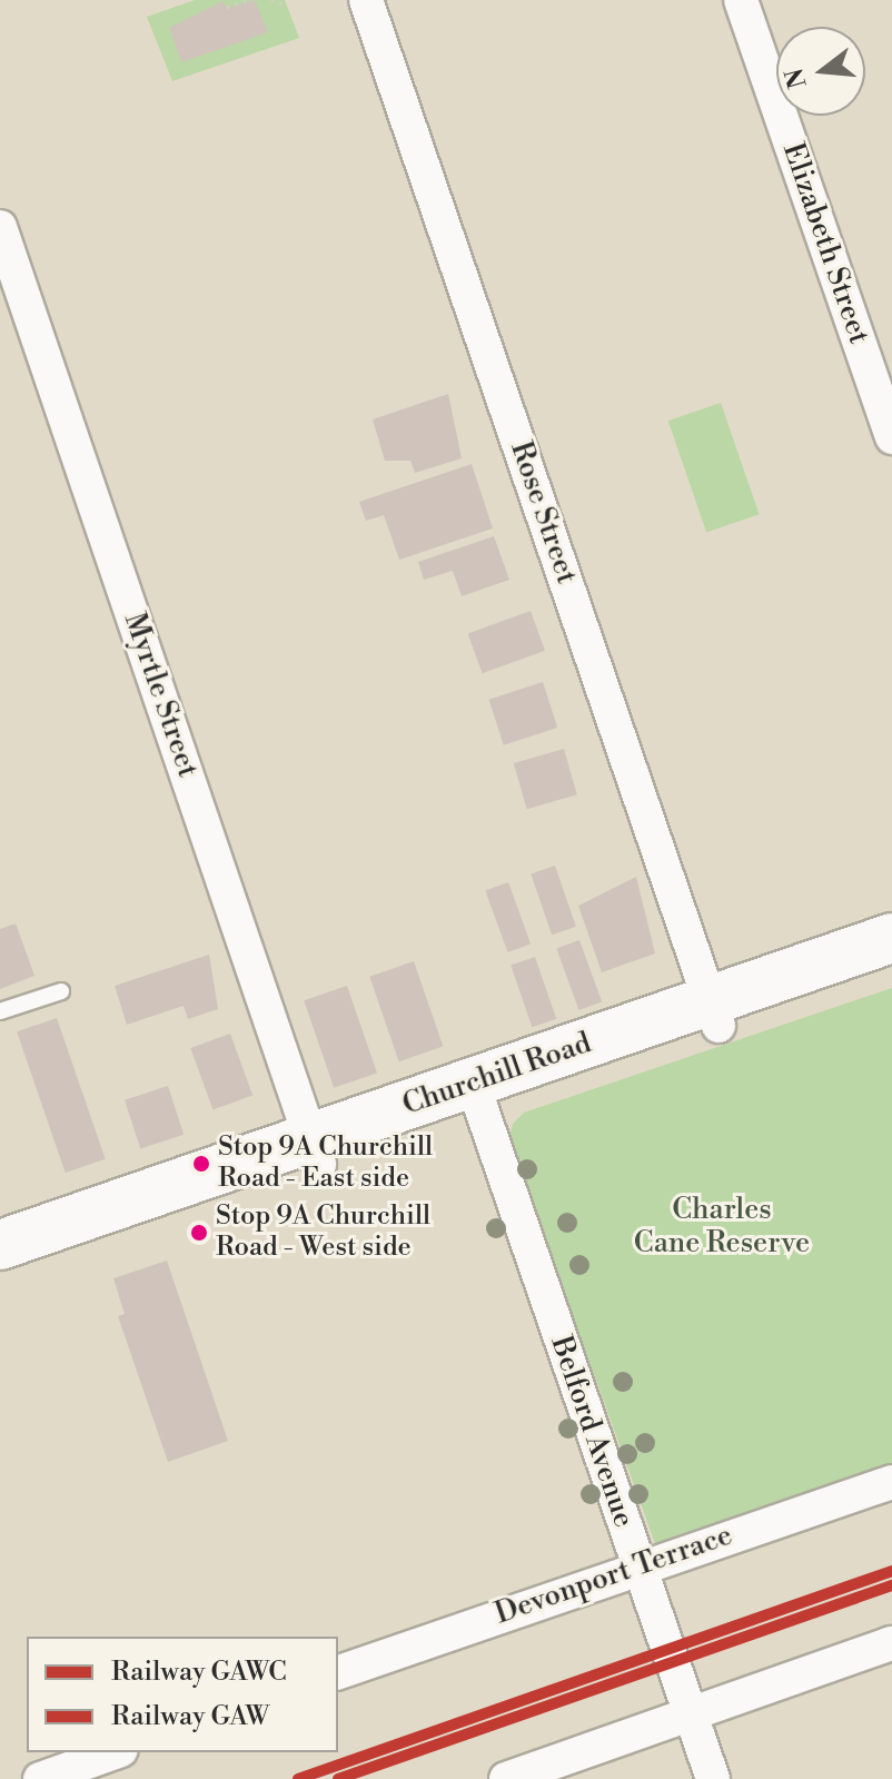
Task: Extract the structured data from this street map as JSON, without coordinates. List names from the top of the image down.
{
  "streets": {
    "main road": ["Churchill Road"],
    "street": [
      "Elizabeth Street",
      "Rose Street",
      "Myrtle Street",
      "Belford Avenue",
      "Devonport Terrace"
    ]
  },
  "crossings": [
    ["Rose Street", "Churchill Road"],
    ["Myrtle Street", "Churchill Road"],
    ["Churchill Road", "Belford Avenue"],
    ["Belford Avenue", "Devonport Terrace"]
  ],
  "parks": ["Charles Cane Reserve"],
  "places": ["Stop 9A Churchill Road - East side", "Stop 9A Churchill Road - West side"],
  "lines": ["rail line GAWC", "rail line GAW"],
  "legend": ["Railway GAWC", "Railway GAW"],
  "north": "left"
}
